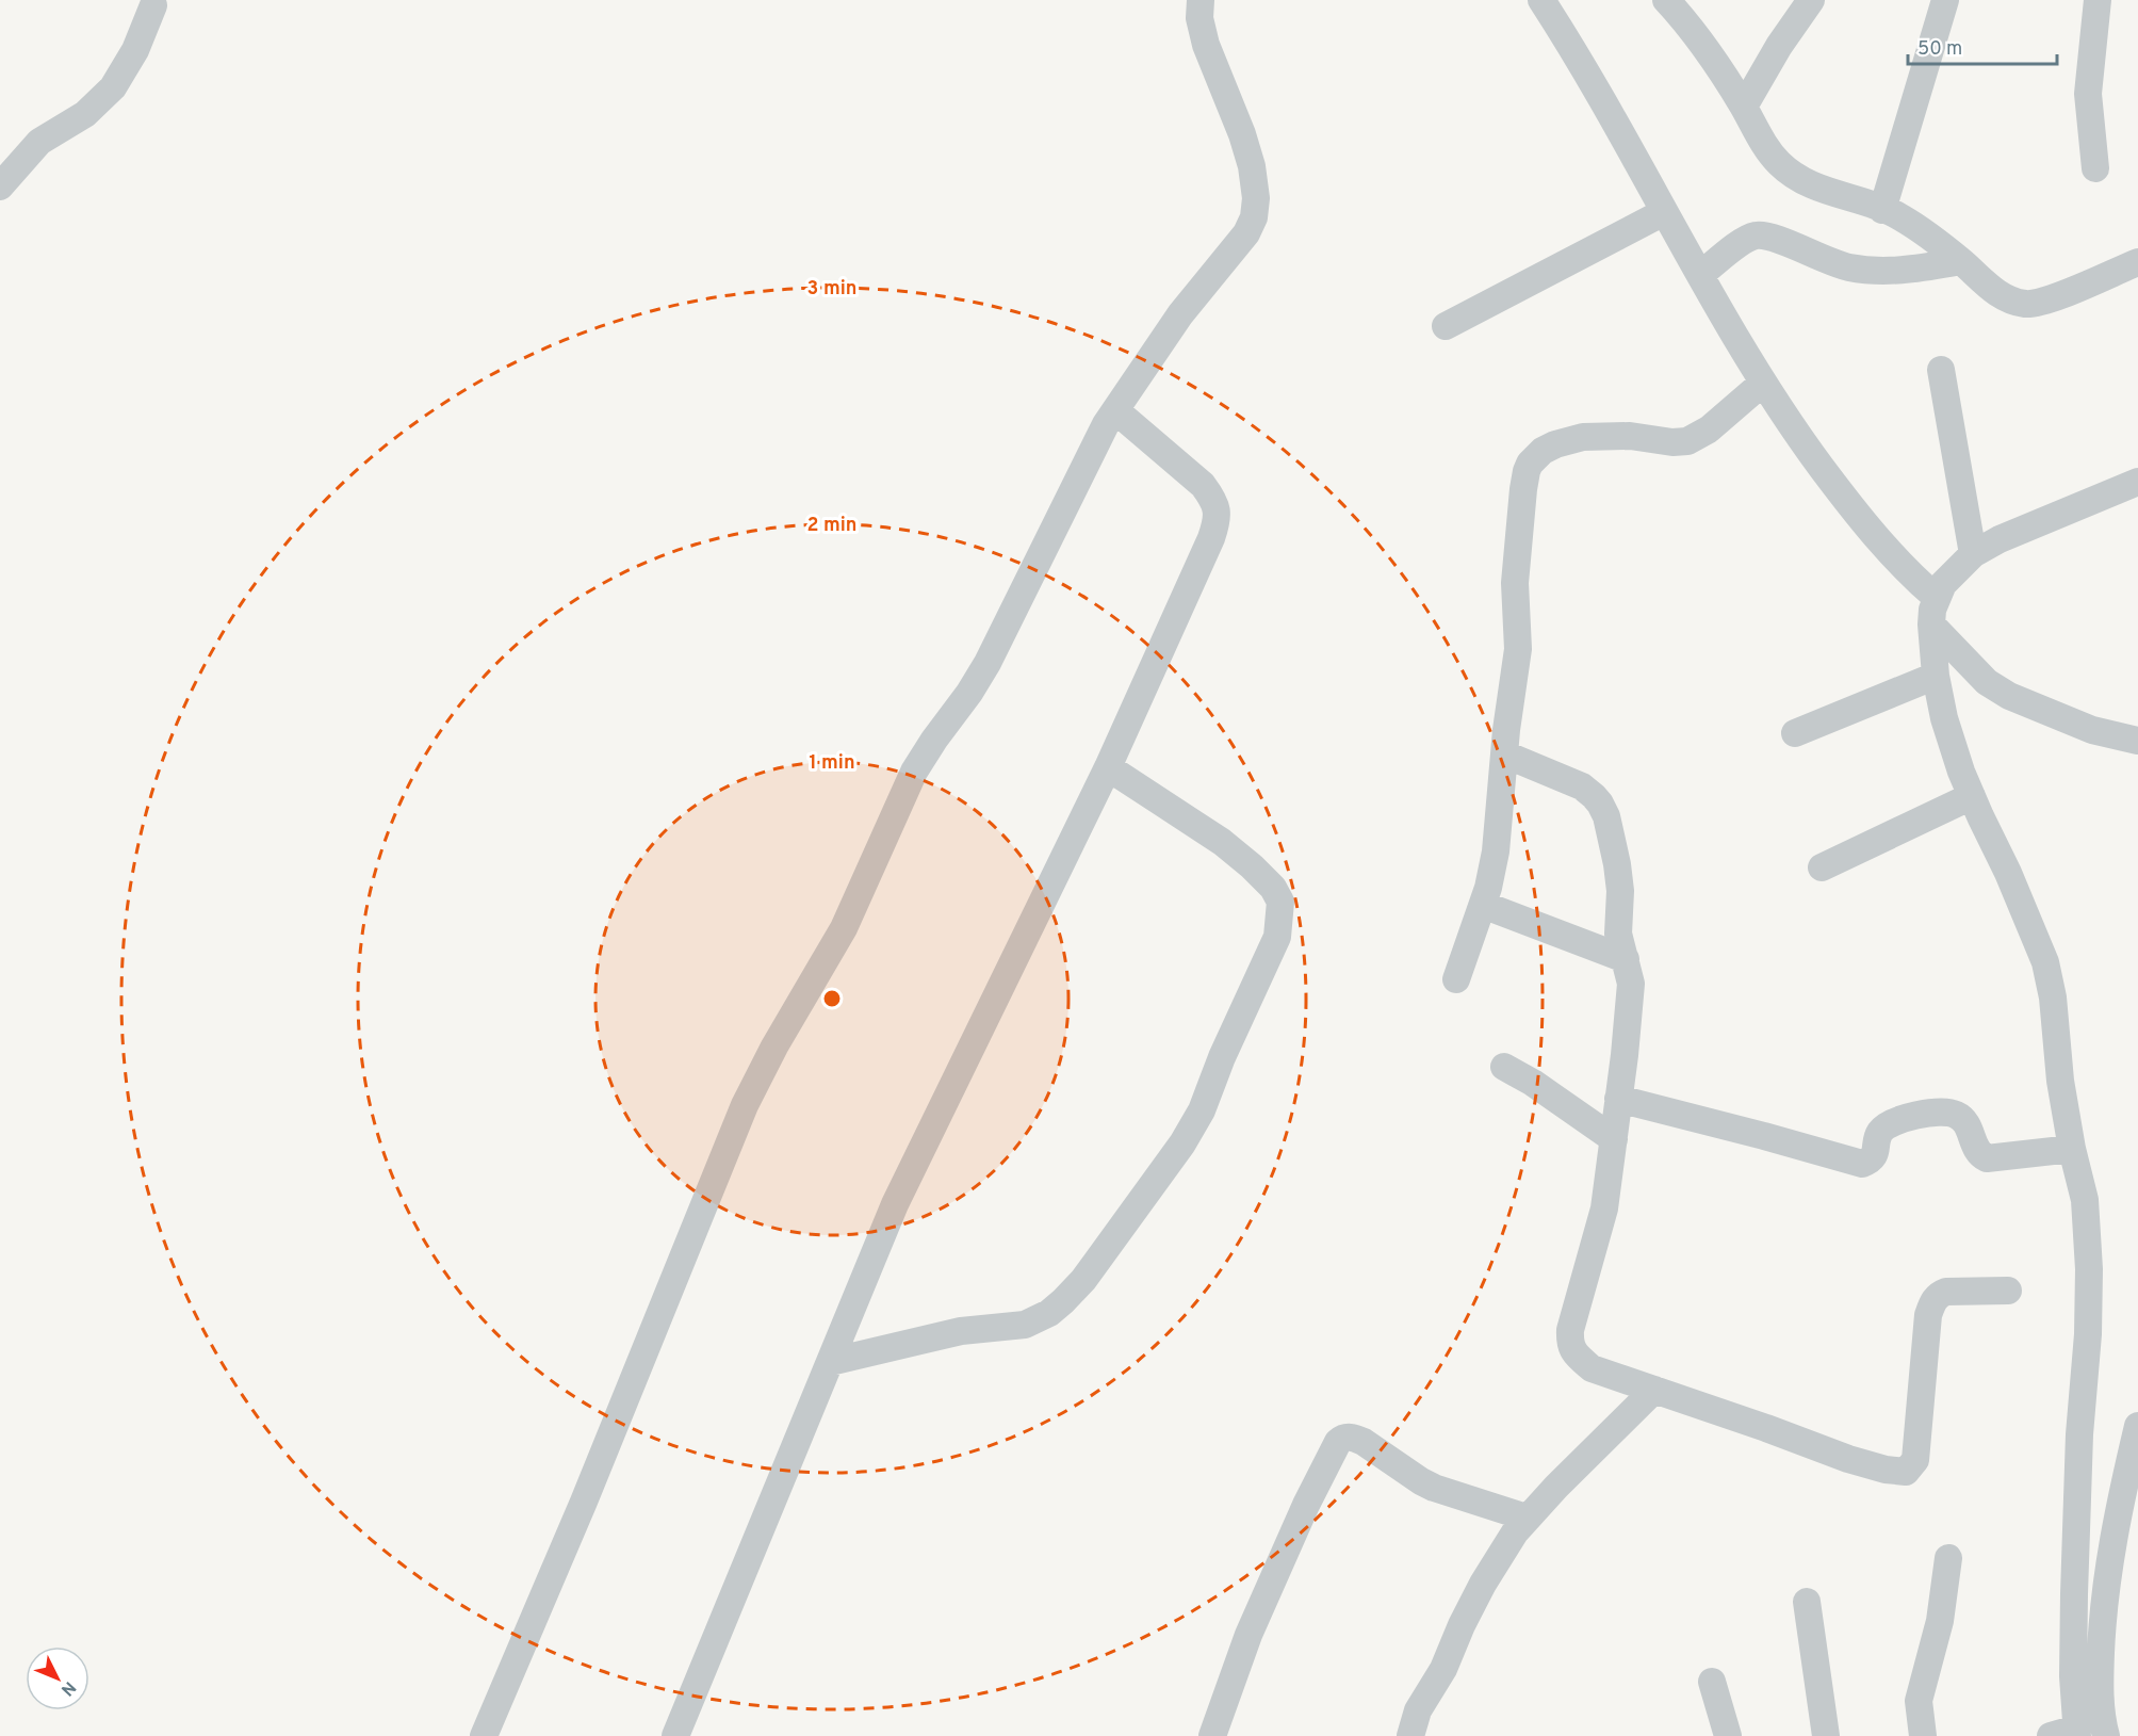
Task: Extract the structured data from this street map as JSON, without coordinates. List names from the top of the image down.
{
  "scale_bar": "50 m",
  "north": "bottom right",
  "rings": ["3 min", "2 min", "1 min"]
}
